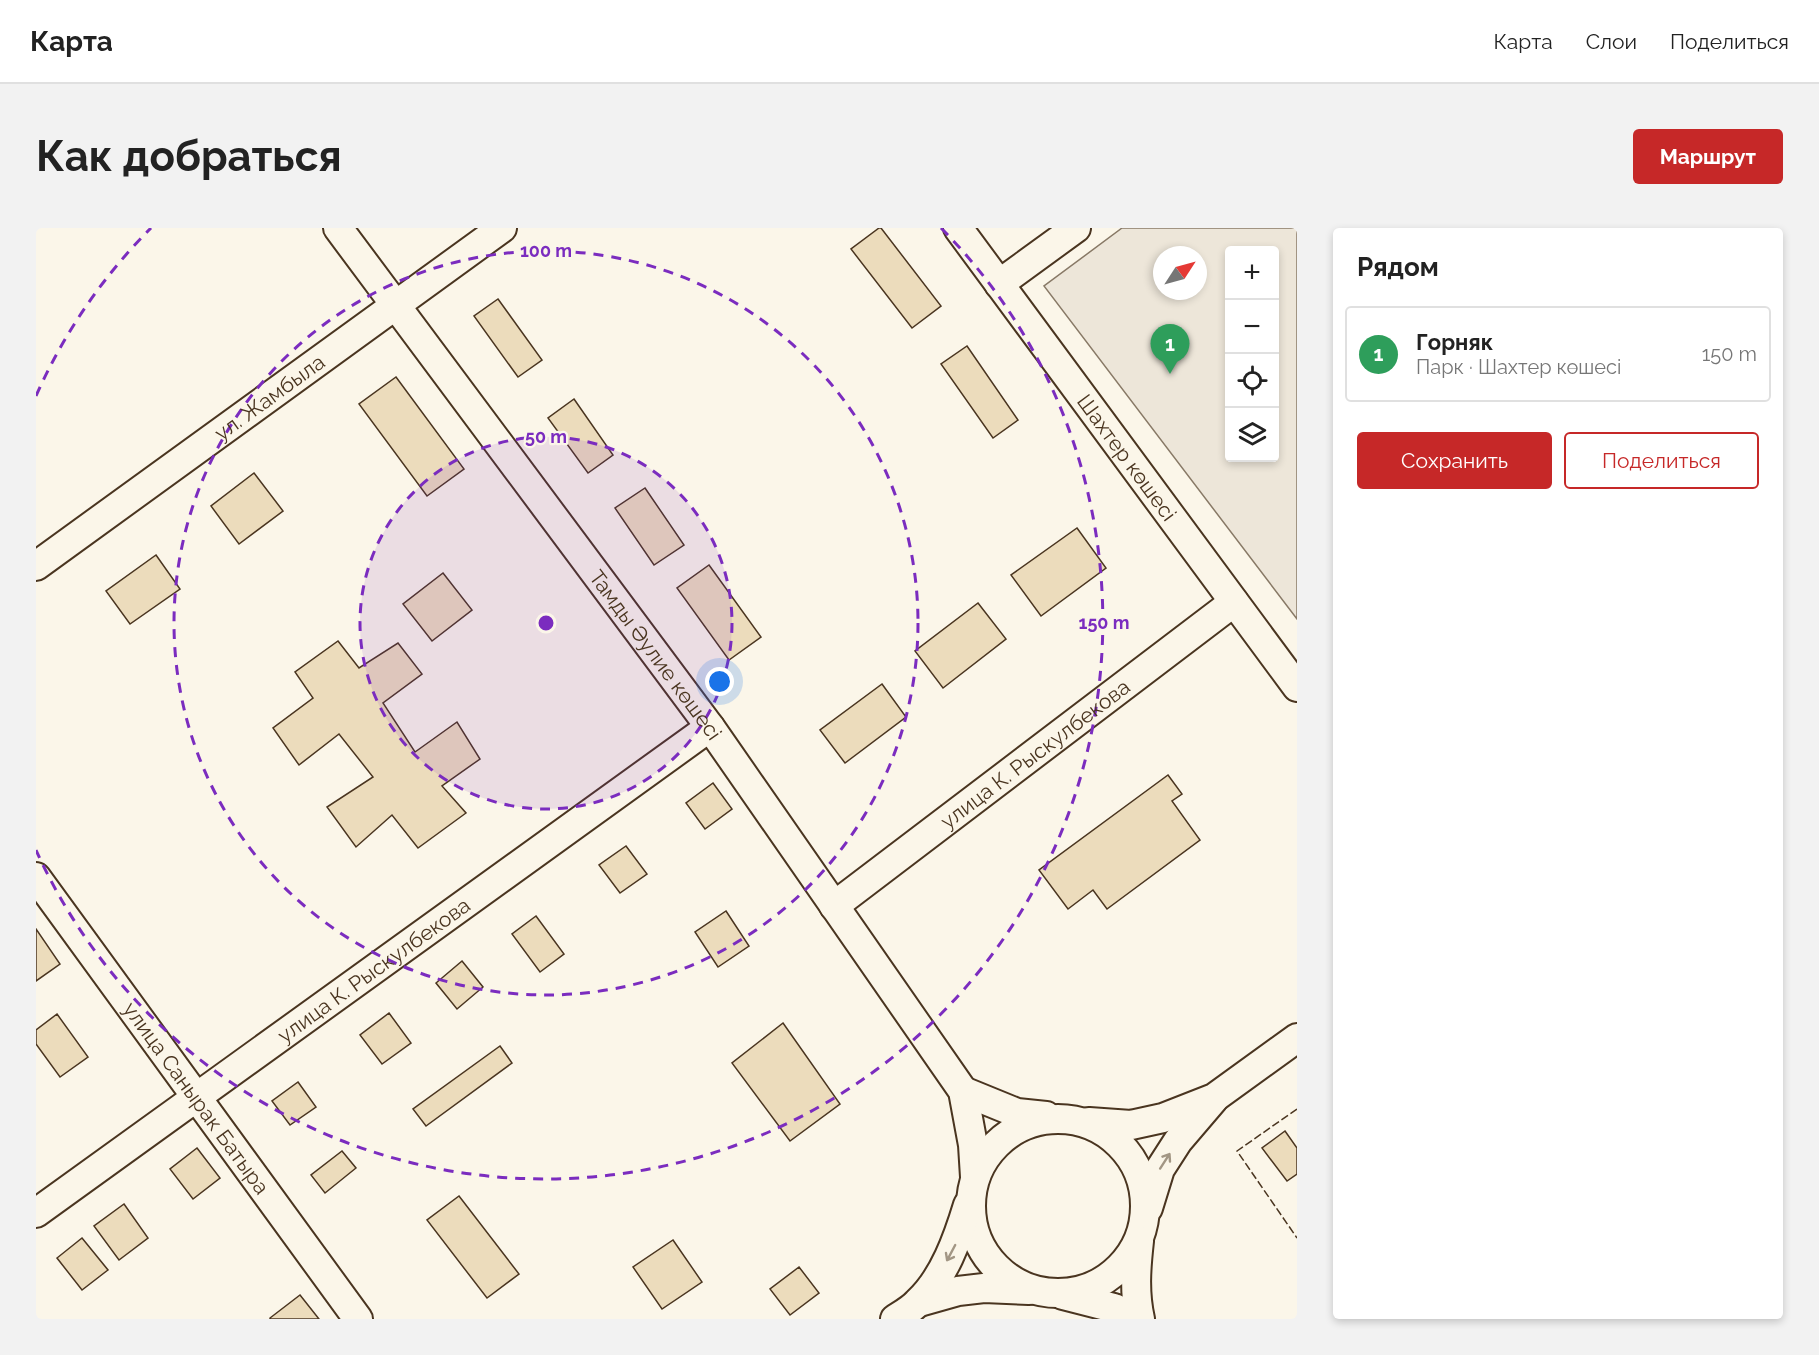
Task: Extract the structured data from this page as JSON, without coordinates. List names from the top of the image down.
{
  "streets": {
    "street": [
      "ул. Жамбыла",
      "Шахтер көшесі",
      "Тамды Әулие көшесі",
      "улица К. Рыскулбекова",
      "улица Санырак Батыра"
    ]
  },
  "crossings": [
    ["ул. Жамбыла", "Тамды Әулие көшесі"],
    ["Шахтер көшесі", "улица К. Рыскулбекова"],
    ["Тамды Әулие көшесі", "улица К. Рыскулбекова"],
    ["улица К. Рыскулбекова", "улица Санырак Батыра"]
  ],
  "north": "top right",
  "page": {
    "header": "Карта",
    "nav": ["Карта", "Слои", "Поделиться"],
    "buttons": [
      "Маршрут",
      ["Сохранить", "Поделиться"]
    ],
    "title": "Как добраться",
    "heading": "Рядом",
    "map_buttons": ["+", "−"],
    "list": [
      {
        "mark": "1",
        "name": "Горняк",
        "note": "Парк · Шахтер көшесі",
        "value": "150 m"
      }
    ],
    "pins": "1"
  },
  "rings": ["100 m", "50 m", "150 m"]
}
